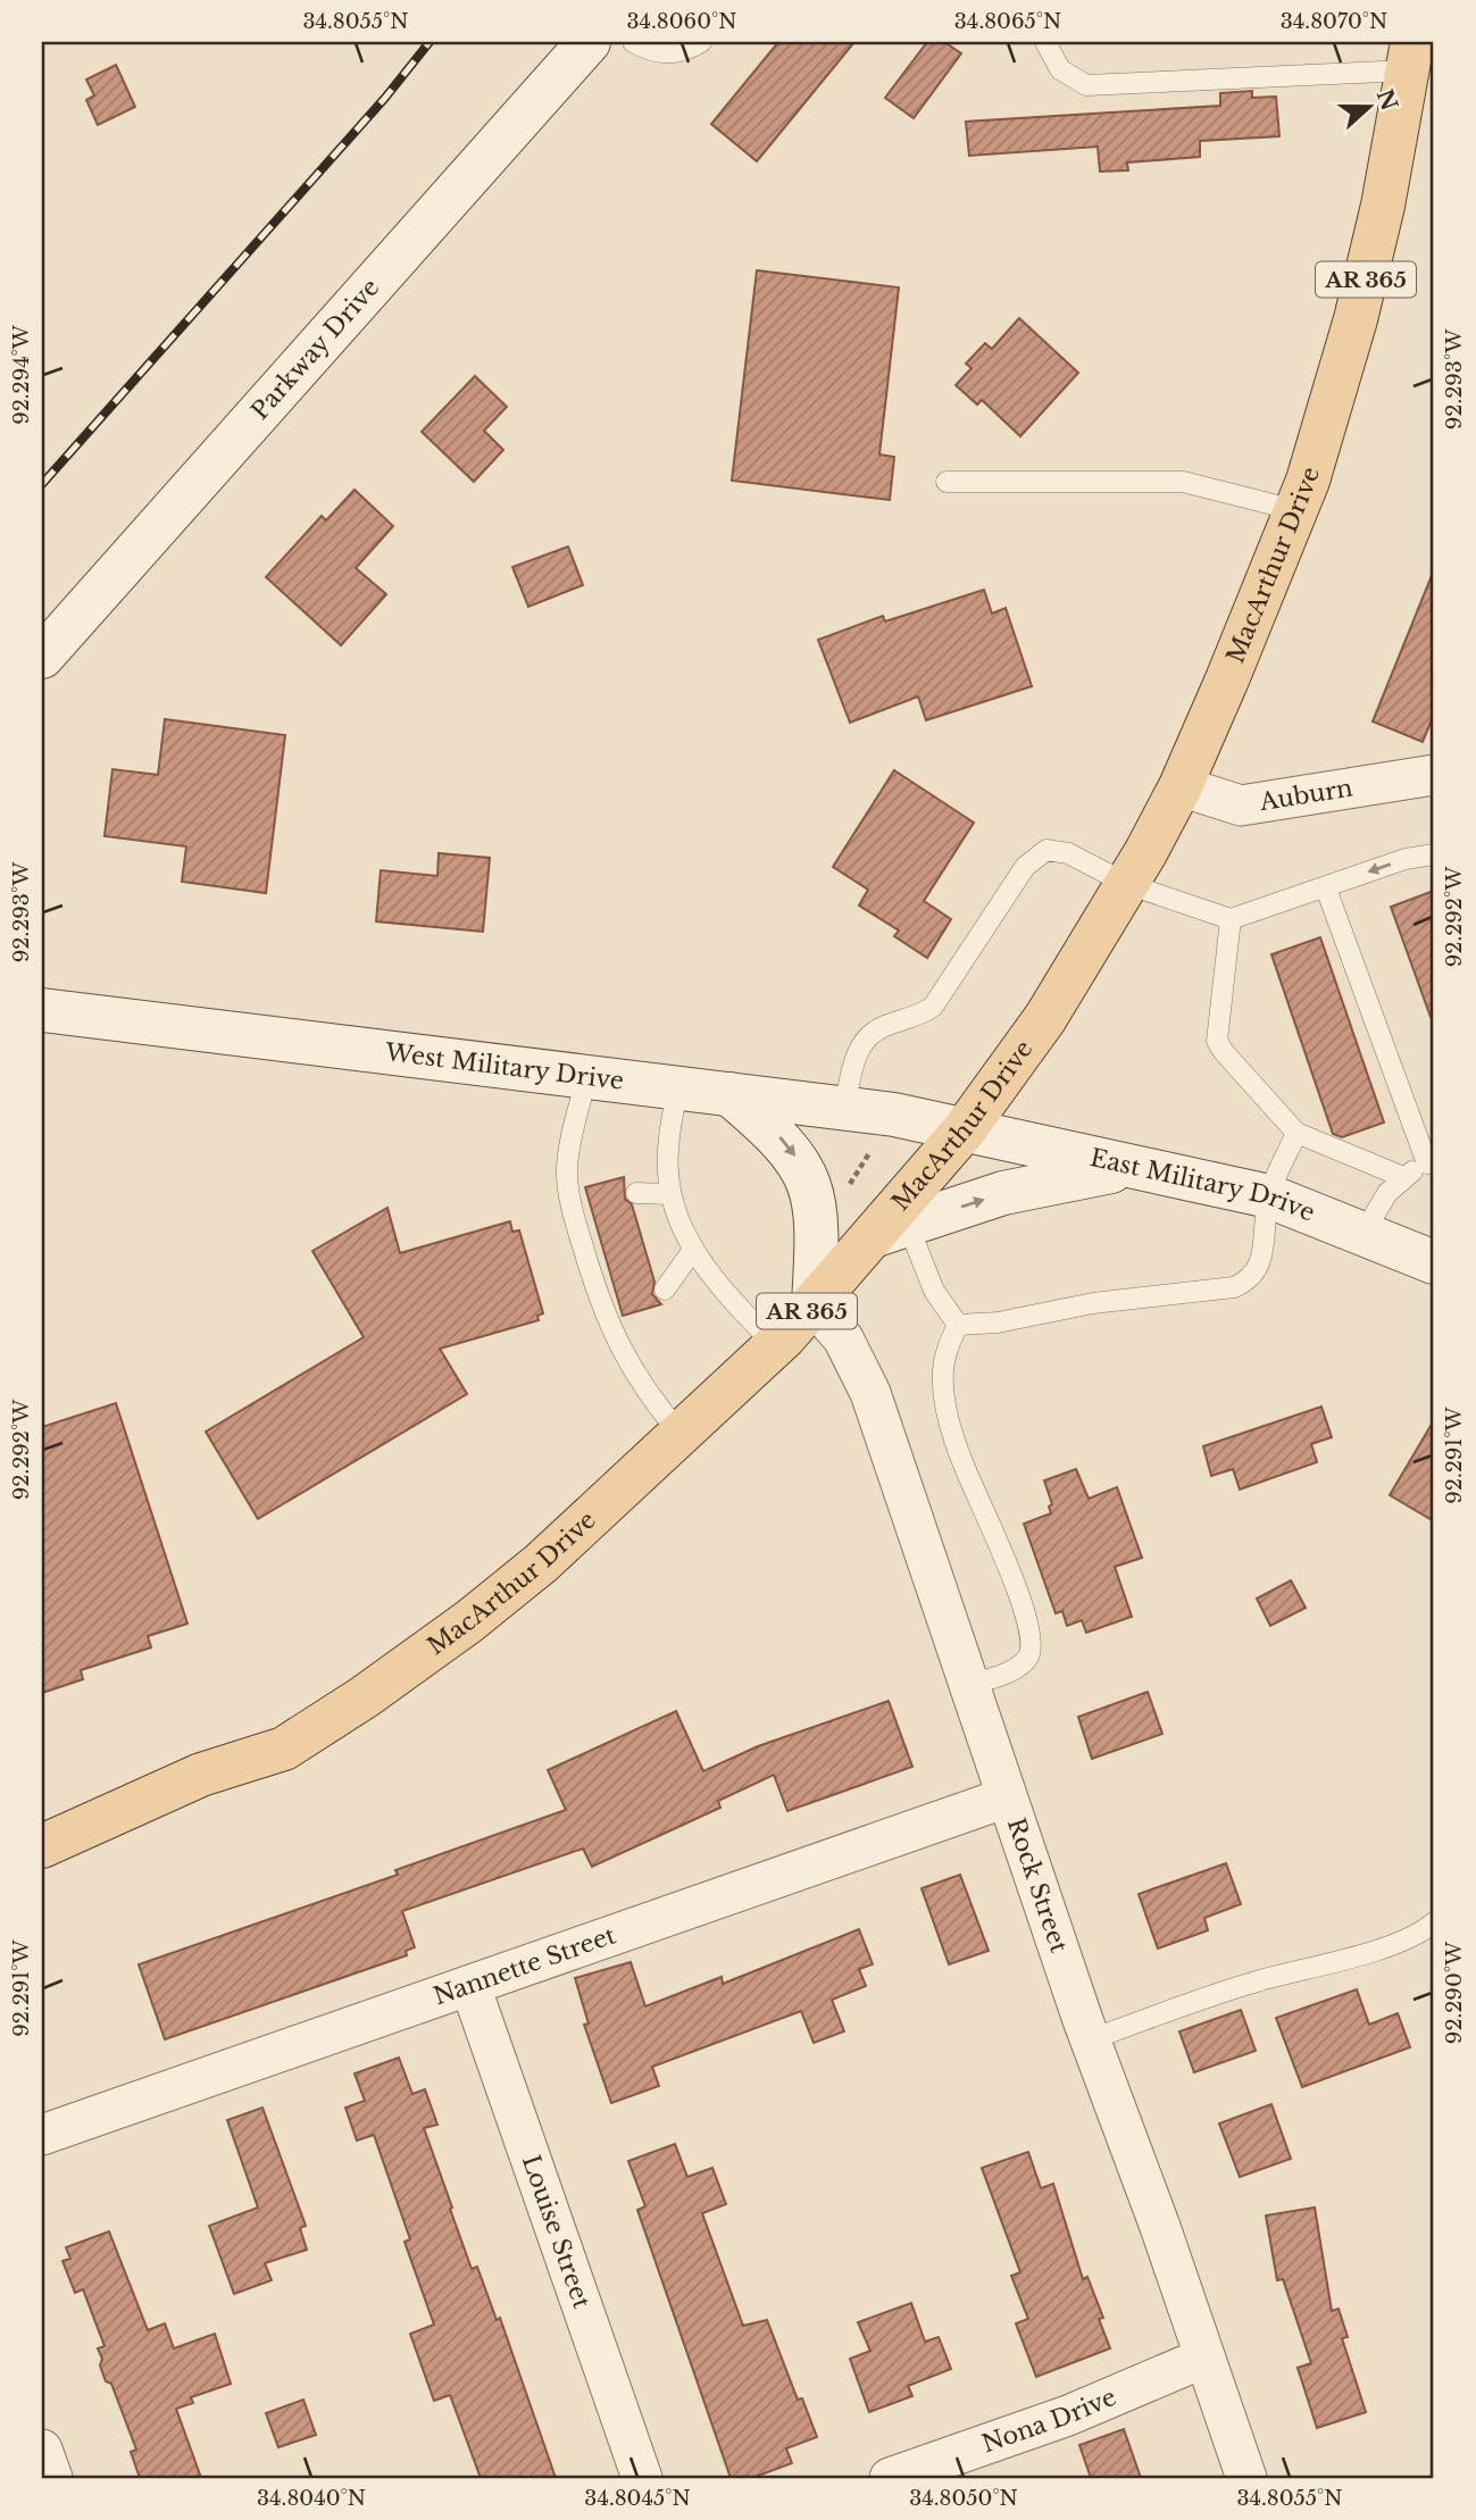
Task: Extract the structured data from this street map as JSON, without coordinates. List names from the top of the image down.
{
  "streets": {
    "main road": ["AR 365", "MacArthur Drive"],
    "street": [
      "Parkway Drive",
      "Auburn",
      "West Military Drive",
      "East Military Drive",
      "Rock Street",
      "Nannette Street",
      "Louise Street",
      "Nona Drive"
    ]
  },
  "crossings": [
    ["MacArthur Drive", "Auburn"],
    ["MacArthur Drive", "West Military Drive"],
    ["MacArthur Drive", "East Military Drive"],
    ["MacArthur Drive", "Rock Street"],
    ["West Military Drive", "East Military Drive"],
    ["Rock Street", "Nannette Street"],
    ["Rock Street", "Nona Drive"],
    ["Nannette Street", "Louise Street"]
  ],
  "north": "right",
  "coordinates": [
    "34.8055°N",
    "34.8060°N",
    "34.8065°N",
    "34.8070°N",
    "92.294°W",
    "92.293°W",
    "92.292°W",
    "92.291°W",
    "92.290°W",
    "34.8040°N",
    "34.8045°N",
    "34.8050°N"
  ]
}
